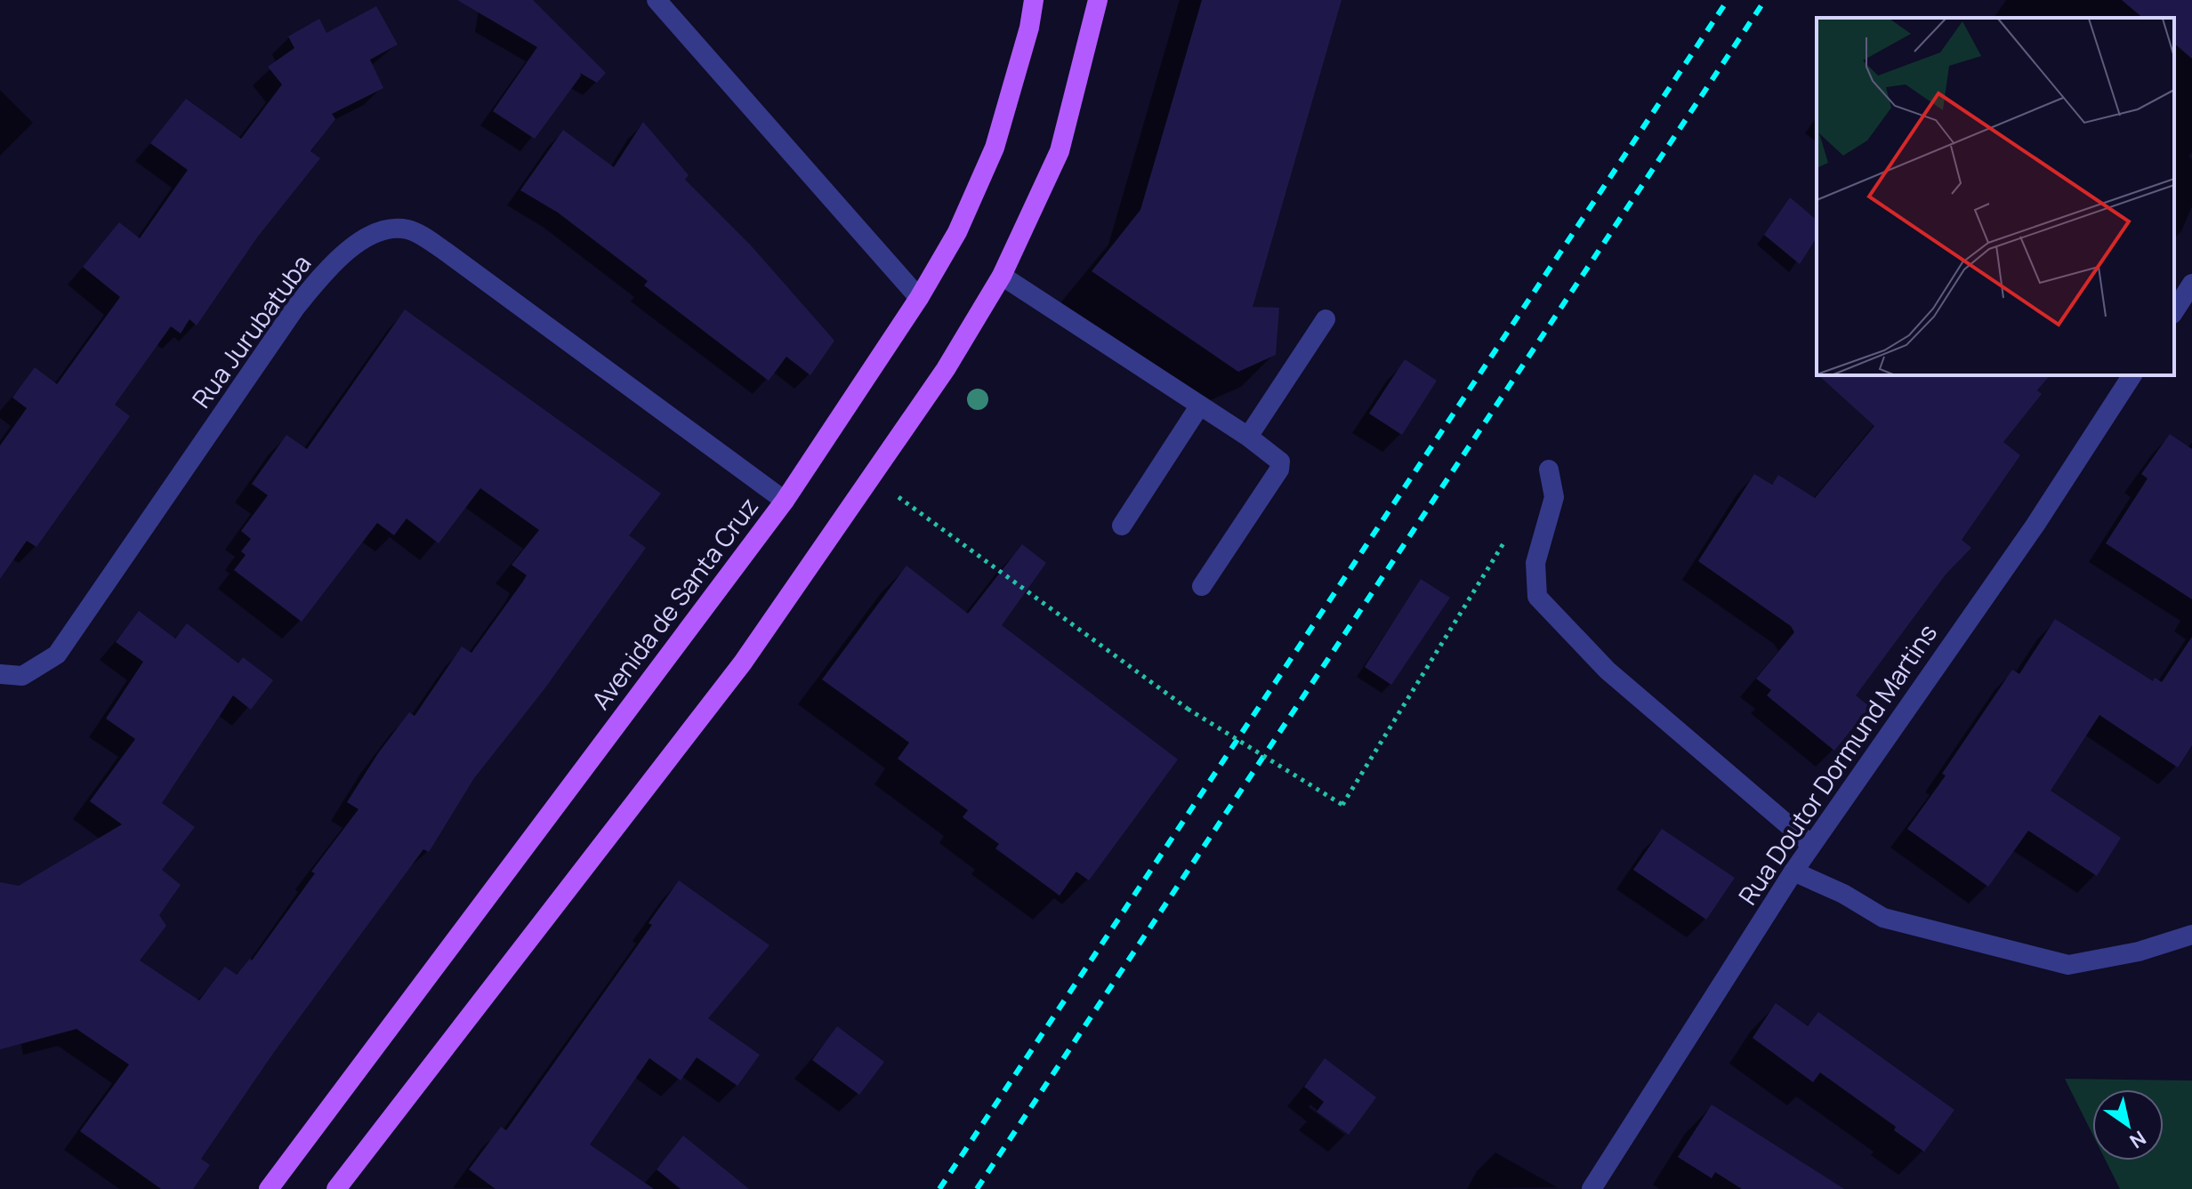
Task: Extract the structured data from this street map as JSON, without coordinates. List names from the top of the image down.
{
  "streets": {
    "main road": ["Avenida de Santa Cruz"],
    "street": ["Rua Jurubatuba", "Rua Doutor Dormund Martins"]
  },
  "crossings": [
    ["Rua Jurubatuba", "Avenida de Santa Cruz"]
  ],
  "north": "bottom right"
}
